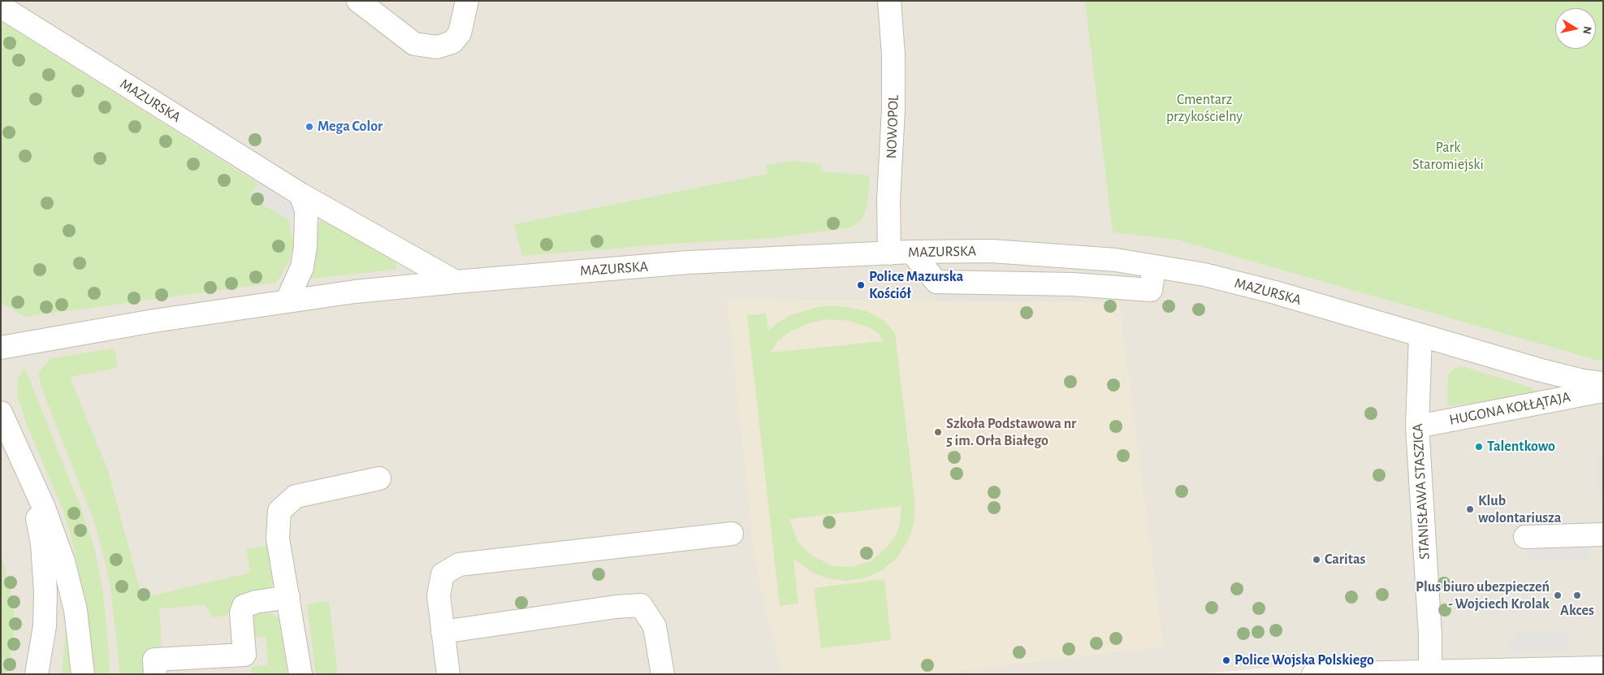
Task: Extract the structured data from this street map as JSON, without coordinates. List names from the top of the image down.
{
  "streets": {
    "street": [
      "MAZURSKA",
      "NOWOPOL",
      "HUGONA KOŁŁĄTAJA",
      "STANISŁAWA STASZICA"
    ]
  },
  "crossings": [
    ["MAZURSKA", "NOWOPOL"],
    ["MAZURSKA", "HUGONA KOŁŁĄTAJA"],
    ["MAZURSKA", "STANISŁAWA STASZICA"],
    ["HUGONA KOŁŁĄTAJA", "STANISŁAWA STASZICA"]
  ],
  "parks": ["Cmentarz przykościelny", "Park Staromiejski"],
  "places": [
    "Mega Color",
    "Police Mazurska Kościół",
    "Szkoła Podstawowa nr 5 im. Orła Białego",
    "Talentkowo",
    "Klub wolontariusza",
    "Caritas",
    "Plus biuro ubezpieczeń - Wojciech Krolak",
    "Akces",
    "Police Wojska Polskiego"
  ],
  "north": "right"
}
